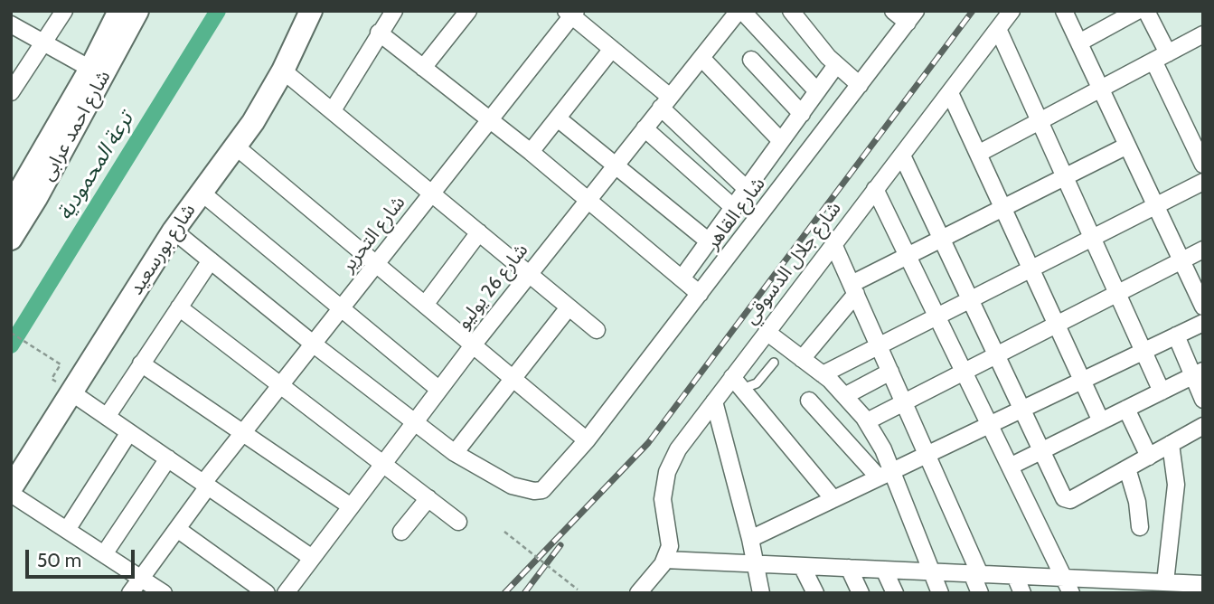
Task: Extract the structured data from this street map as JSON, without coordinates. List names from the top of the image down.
{
  "streets": {
    "main road": ["شارع احمد عرابى", "شارع بورسعيد"],
    "street": [
      "شارع القاهر",
      "شارع التحرير",
      "شارع جلال الدسوقي",
      "شارع 26 يوليو"
    ]
  },
  "crossings": [
    ["شارع القاهر", "شارع التحرير"],
    ["شارع القاهر", "شارع بورسعيد"],
    ["شارع القاهر", "شارع 26 يوليو"]
  ],
  "water": ["ترعة المحمودية"],
  "scale_bar": "50 m"
}
